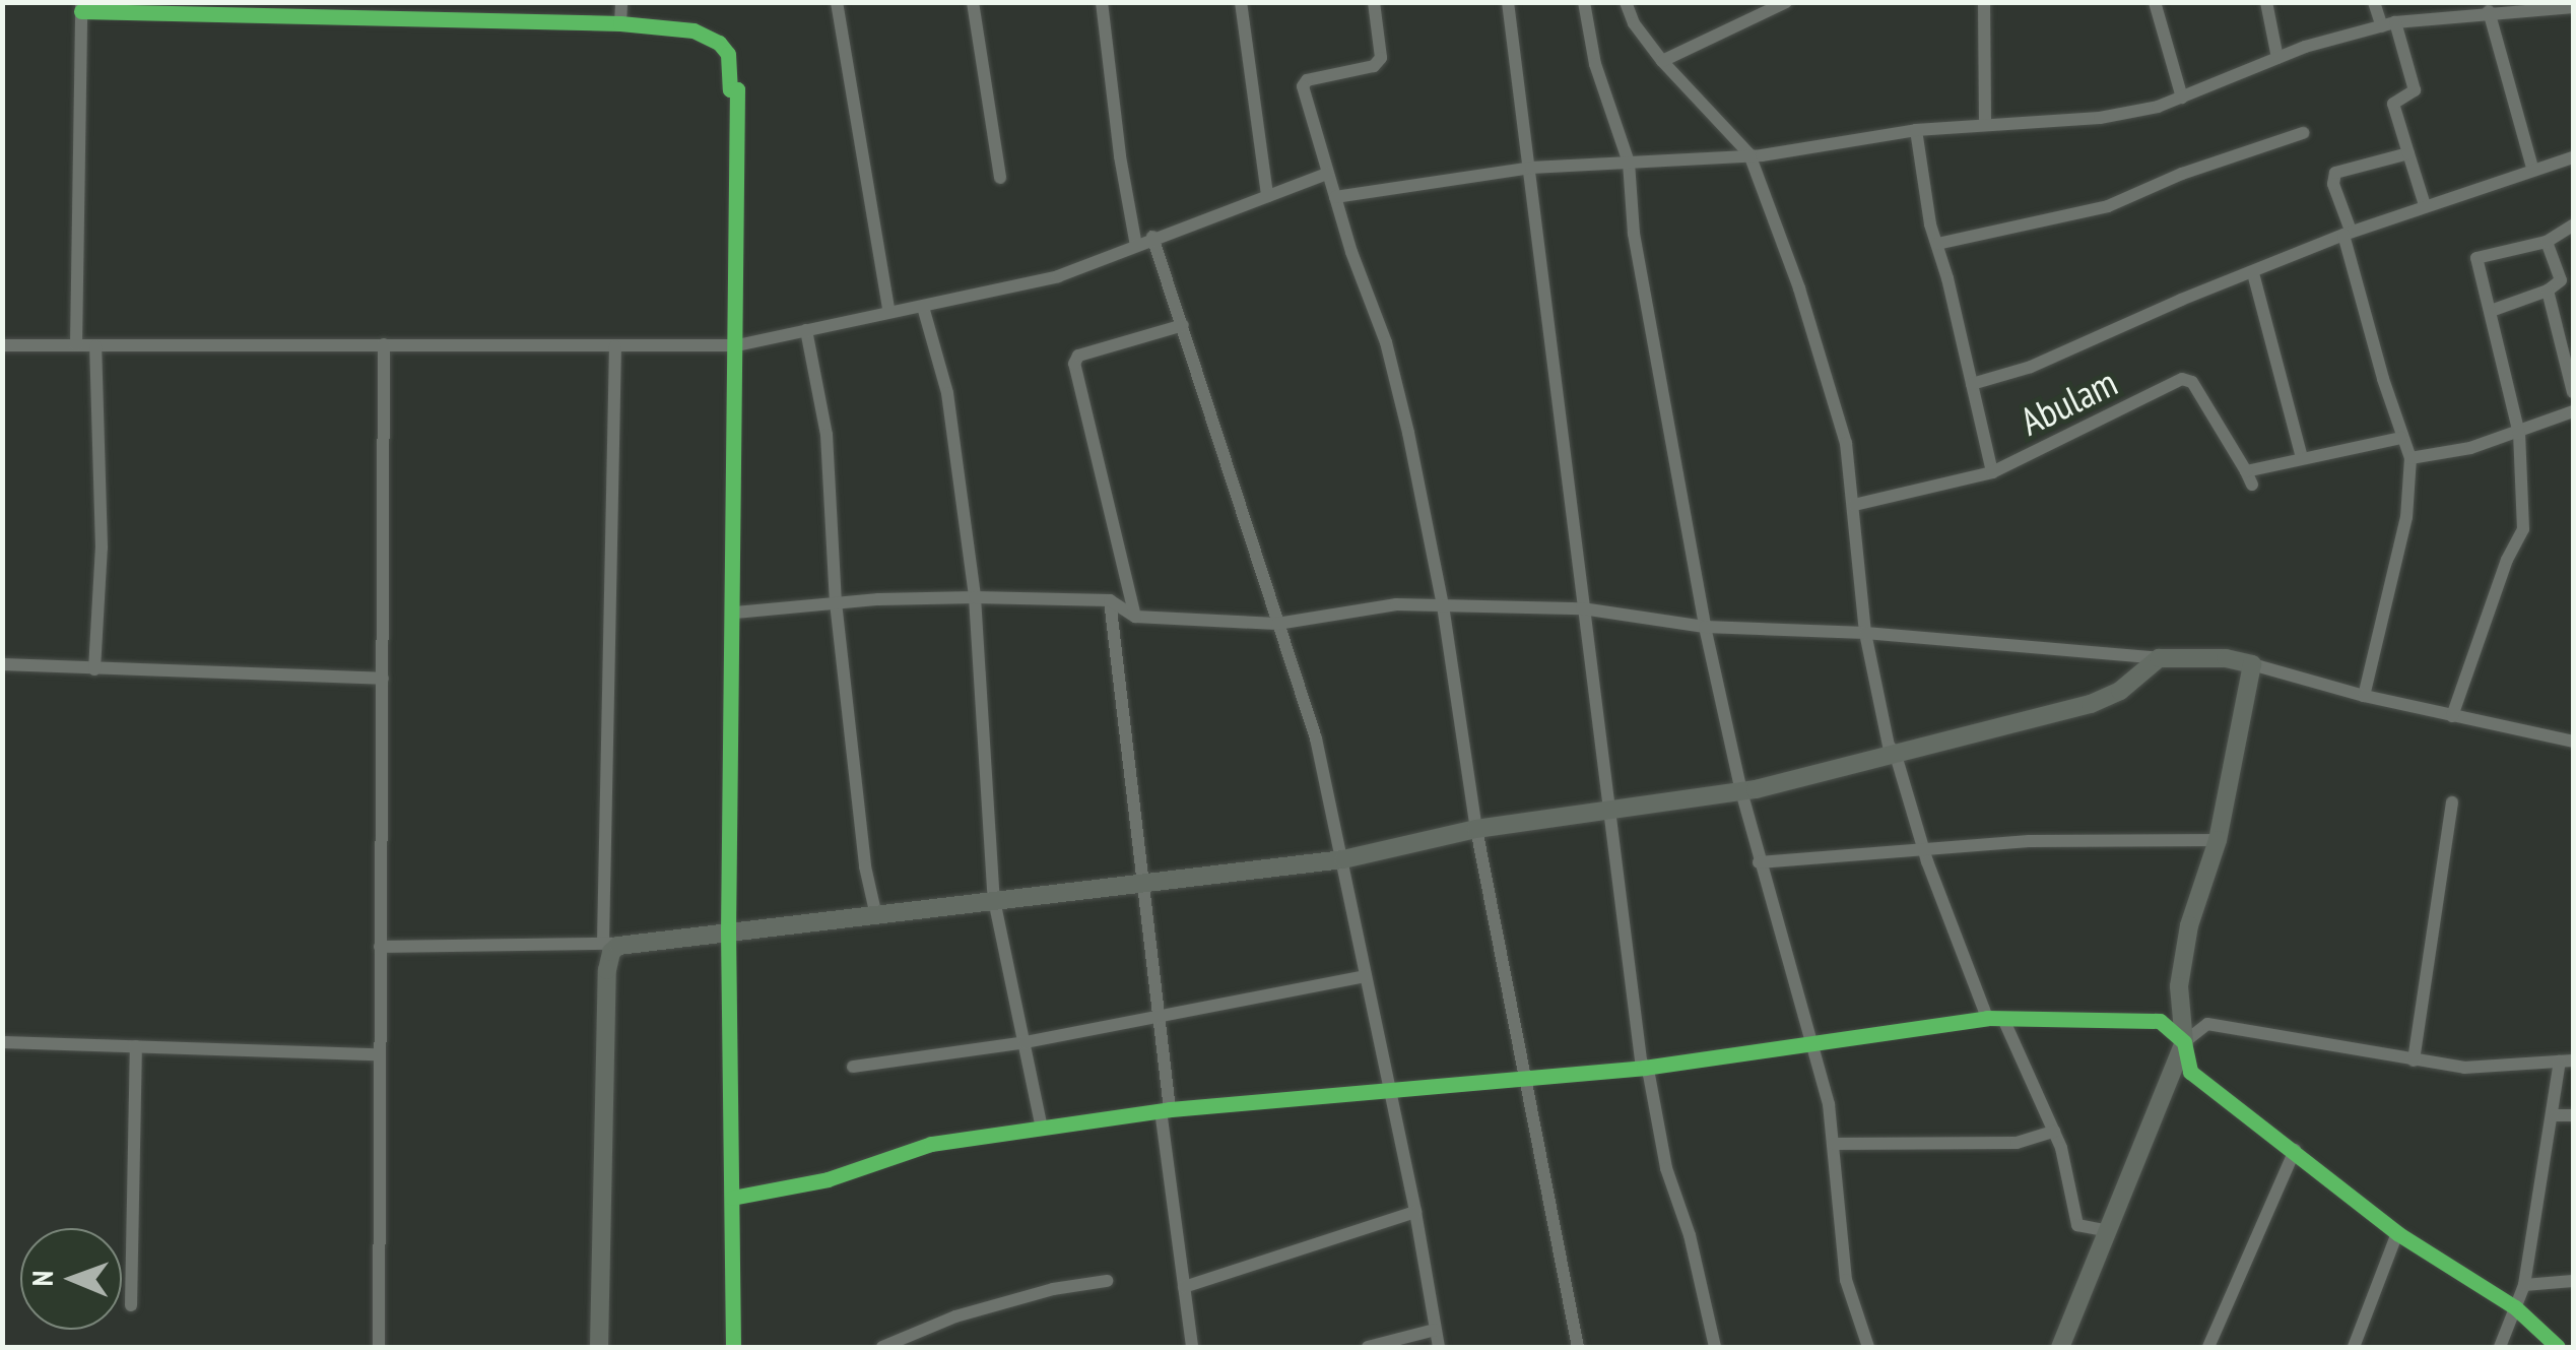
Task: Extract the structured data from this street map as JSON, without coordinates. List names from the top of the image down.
{
  "streets": {
    "street": ["Abulam"]
  },
  "north": "left"
}
